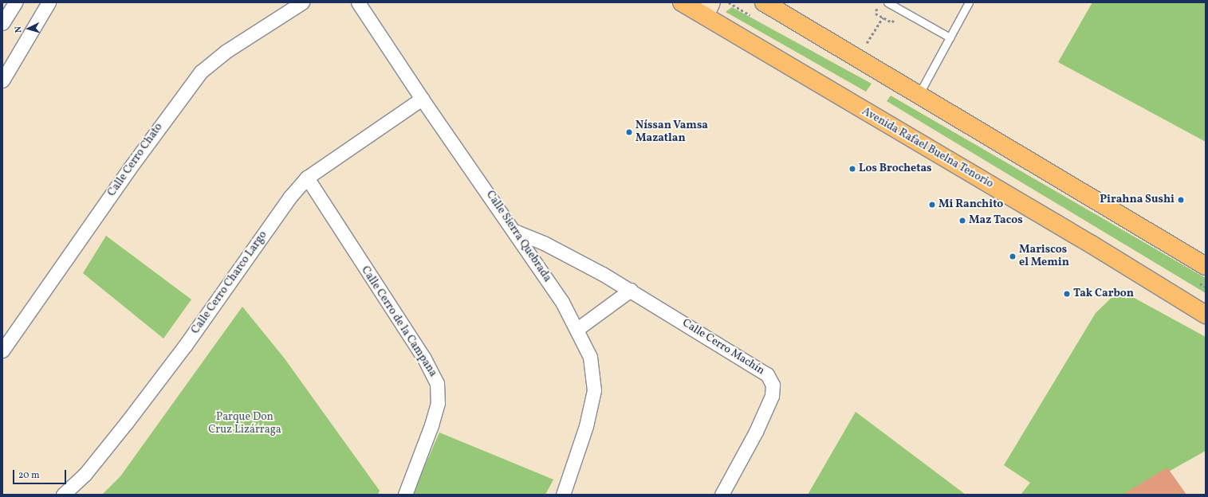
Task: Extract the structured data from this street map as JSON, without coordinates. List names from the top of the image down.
{
  "streets": {
    "main road": ["Avenida Rafael Buelna Tenorio"],
    "street": [
      "Calle Cerro Chato",
      "Calle Sierra Quebrada",
      "Calle Cerro Charco Largo",
      "Calle Cerro de la Campana",
      "Calle Cerro Machín"
    ]
  },
  "crossings": [
    ["Calle Sierra Quebrada", "Calle Cerro Charco Largo"],
    ["Calle Sierra Quebrada", "Calle Cerro Machín"],
    ["Calle Cerro Charco Largo", "Calle Cerro de la Campana"]
  ],
  "parks": ["Parque Don Cruz Lizárraga"],
  "places": [
    "Níssan Vamsa Mazatlan",
    "Los Brochetas",
    "Pirahna Sushi",
    "Mi Ranchito",
    "Maz Tacos",
    "Mariscos el Memin",
    "Tak Carbon"
  ],
  "scale_bar": "20 m",
  "north": "left"
}
